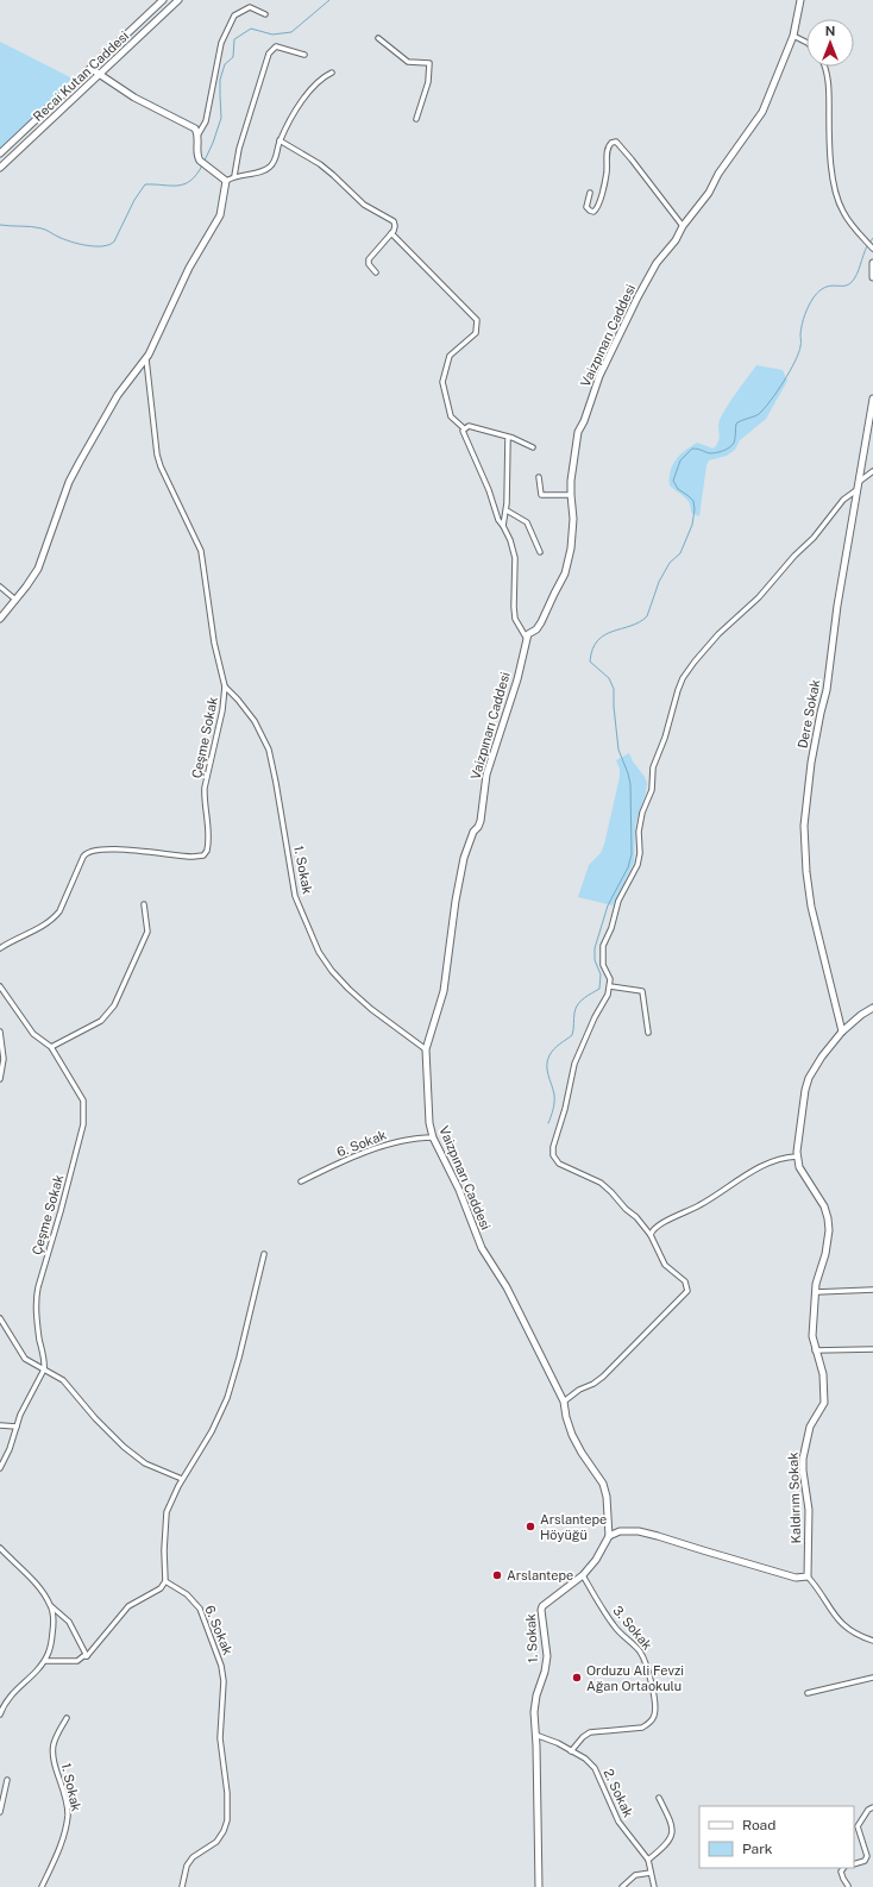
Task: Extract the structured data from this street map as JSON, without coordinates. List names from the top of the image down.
{
  "streets": {
    "street": [
      "Recai Kutan Caddesi",
      "Vaizpınarı Caddesi",
      "Dere Sokak",
      "Çeşme Sokak",
      "1. Sokak",
      "6. Sokak",
      "Kaldırım Sokak",
      "3. Sokak",
      "2. Sokak"
    ]
  },
  "crossings": [
    ["Vaizpınarı Caddesi", "1. Sokak"],
    ["Vaizpınarı Caddesi", "6. Sokak"],
    ["Çeşme Sokak", "1. Sokak"],
    ["1. Sokak", "3. Sokak"],
    ["1. Sokak", "2. Sokak"],
    ["3. Sokak", "2. Sokak"]
  ],
  "places": ["Arslantepe Höyüğü", "Arslantepe", "Orduzu Ali Fevzi Ağan Ortaokulu"],
  "legend": ["Road", "Park"],
  "north": "top"
}
